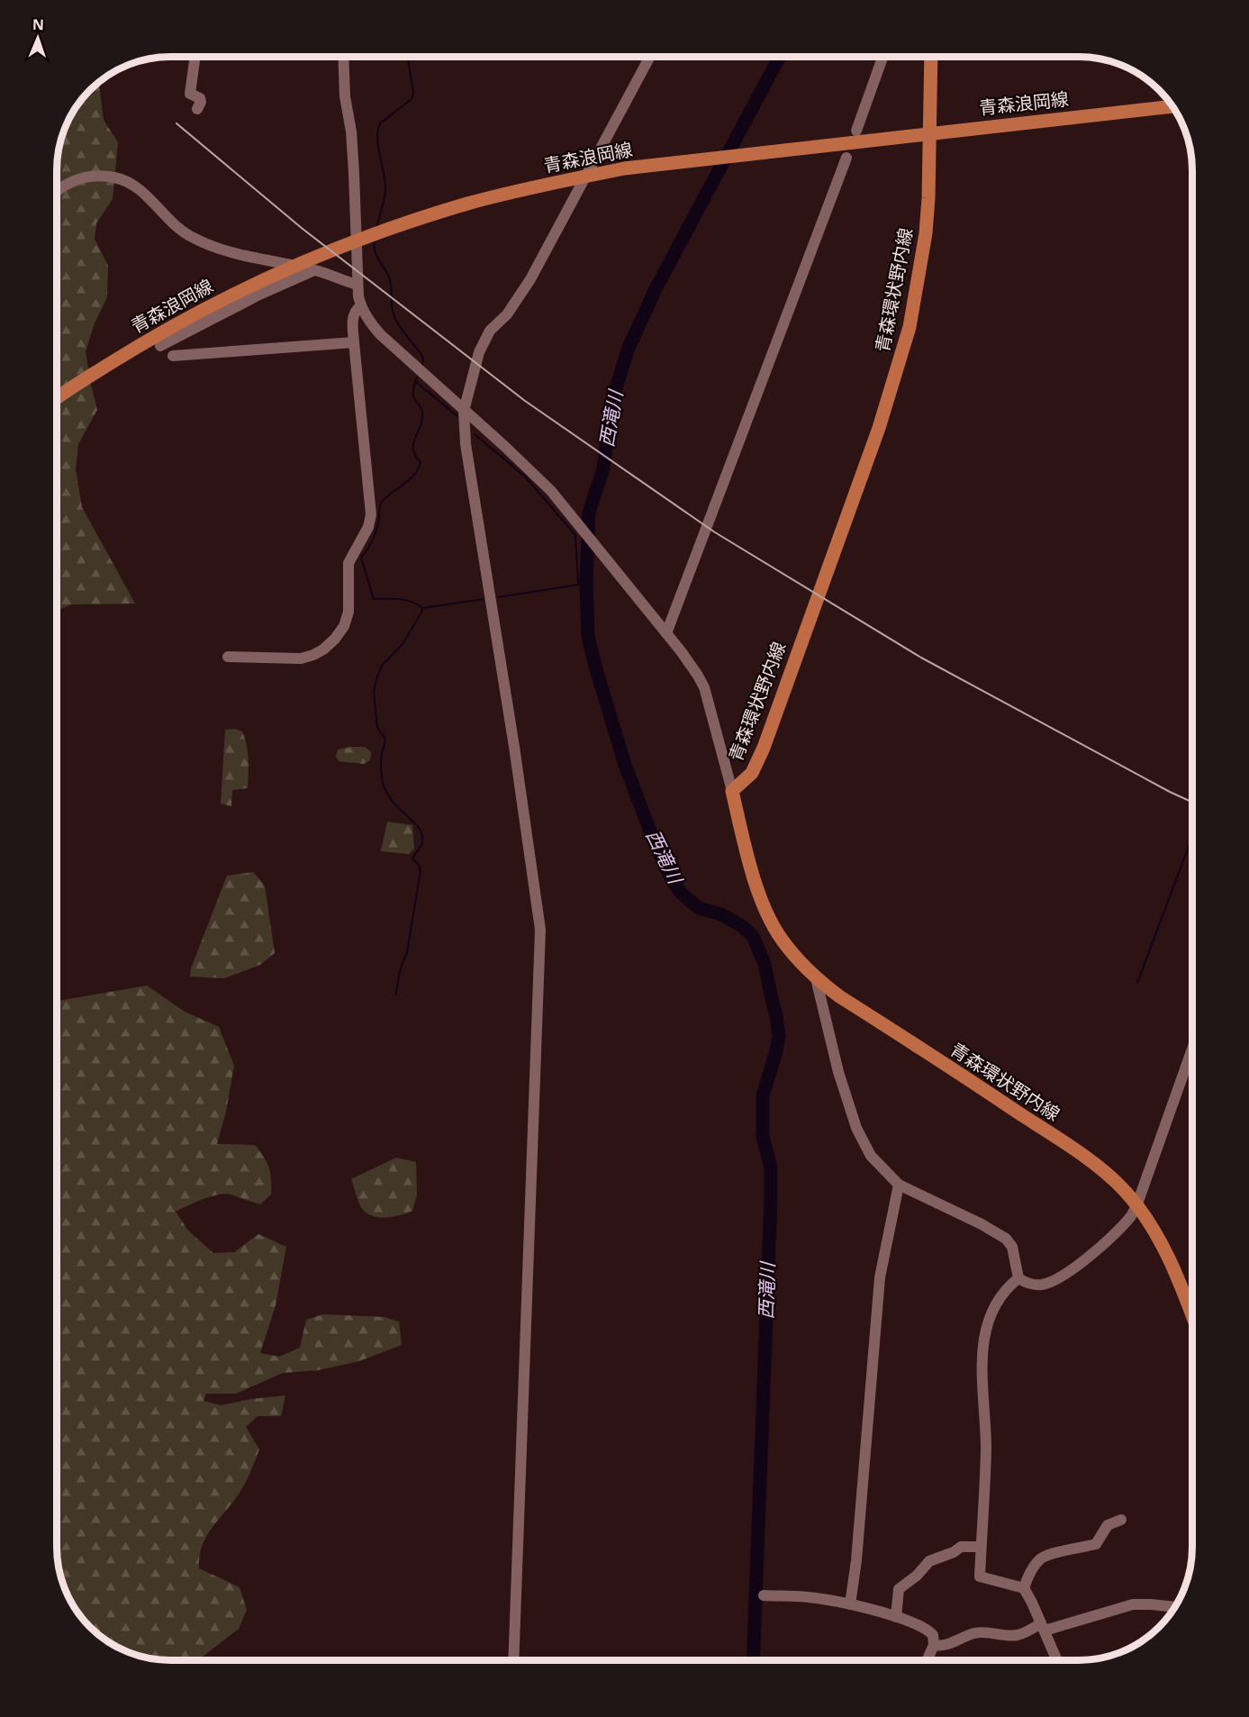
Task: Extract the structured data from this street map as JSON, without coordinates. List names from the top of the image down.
{
  "streets": {
    "main road": ["青森浪岡線", "青森環状野内線"]
  },
  "crossings": [
    ["青森浪岡線", "青森環状野内線"]
  ],
  "water": ["西滝川"],
  "north": "top"
}
